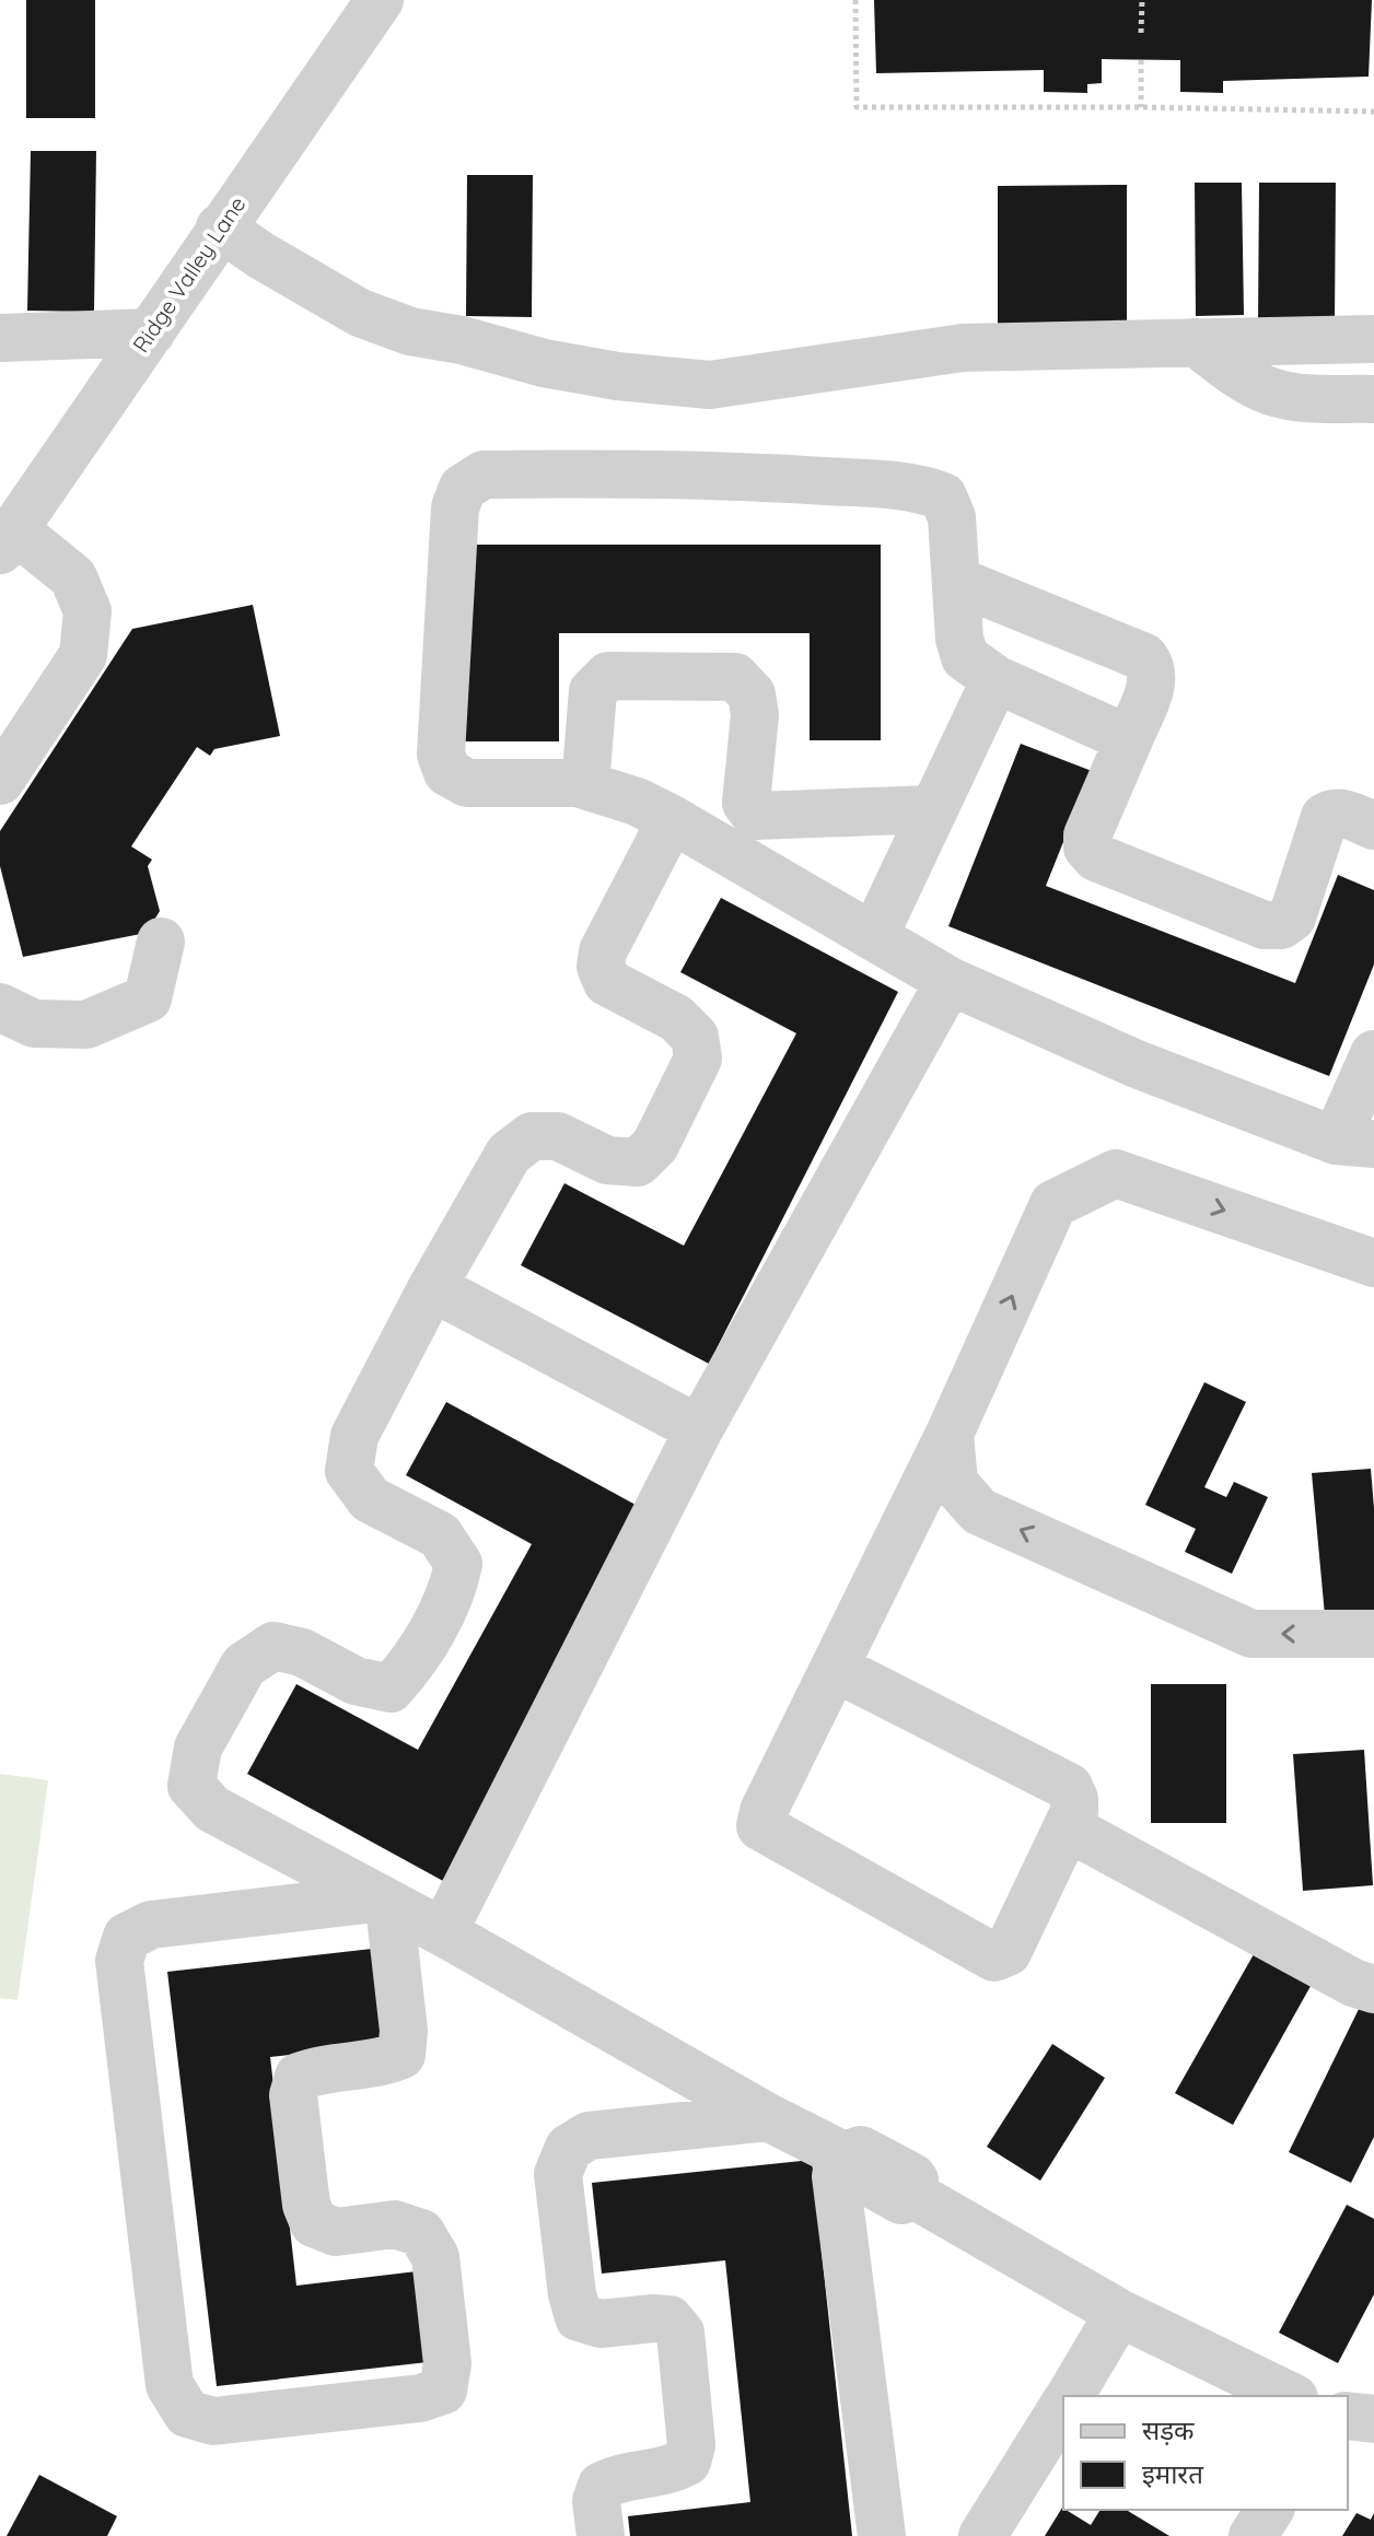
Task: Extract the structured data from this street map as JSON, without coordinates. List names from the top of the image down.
{
  "streets": {
    "street": ["Ridge Valley Lane"]
  },
  "legend": ["सड़क", "इमारत"]
}
